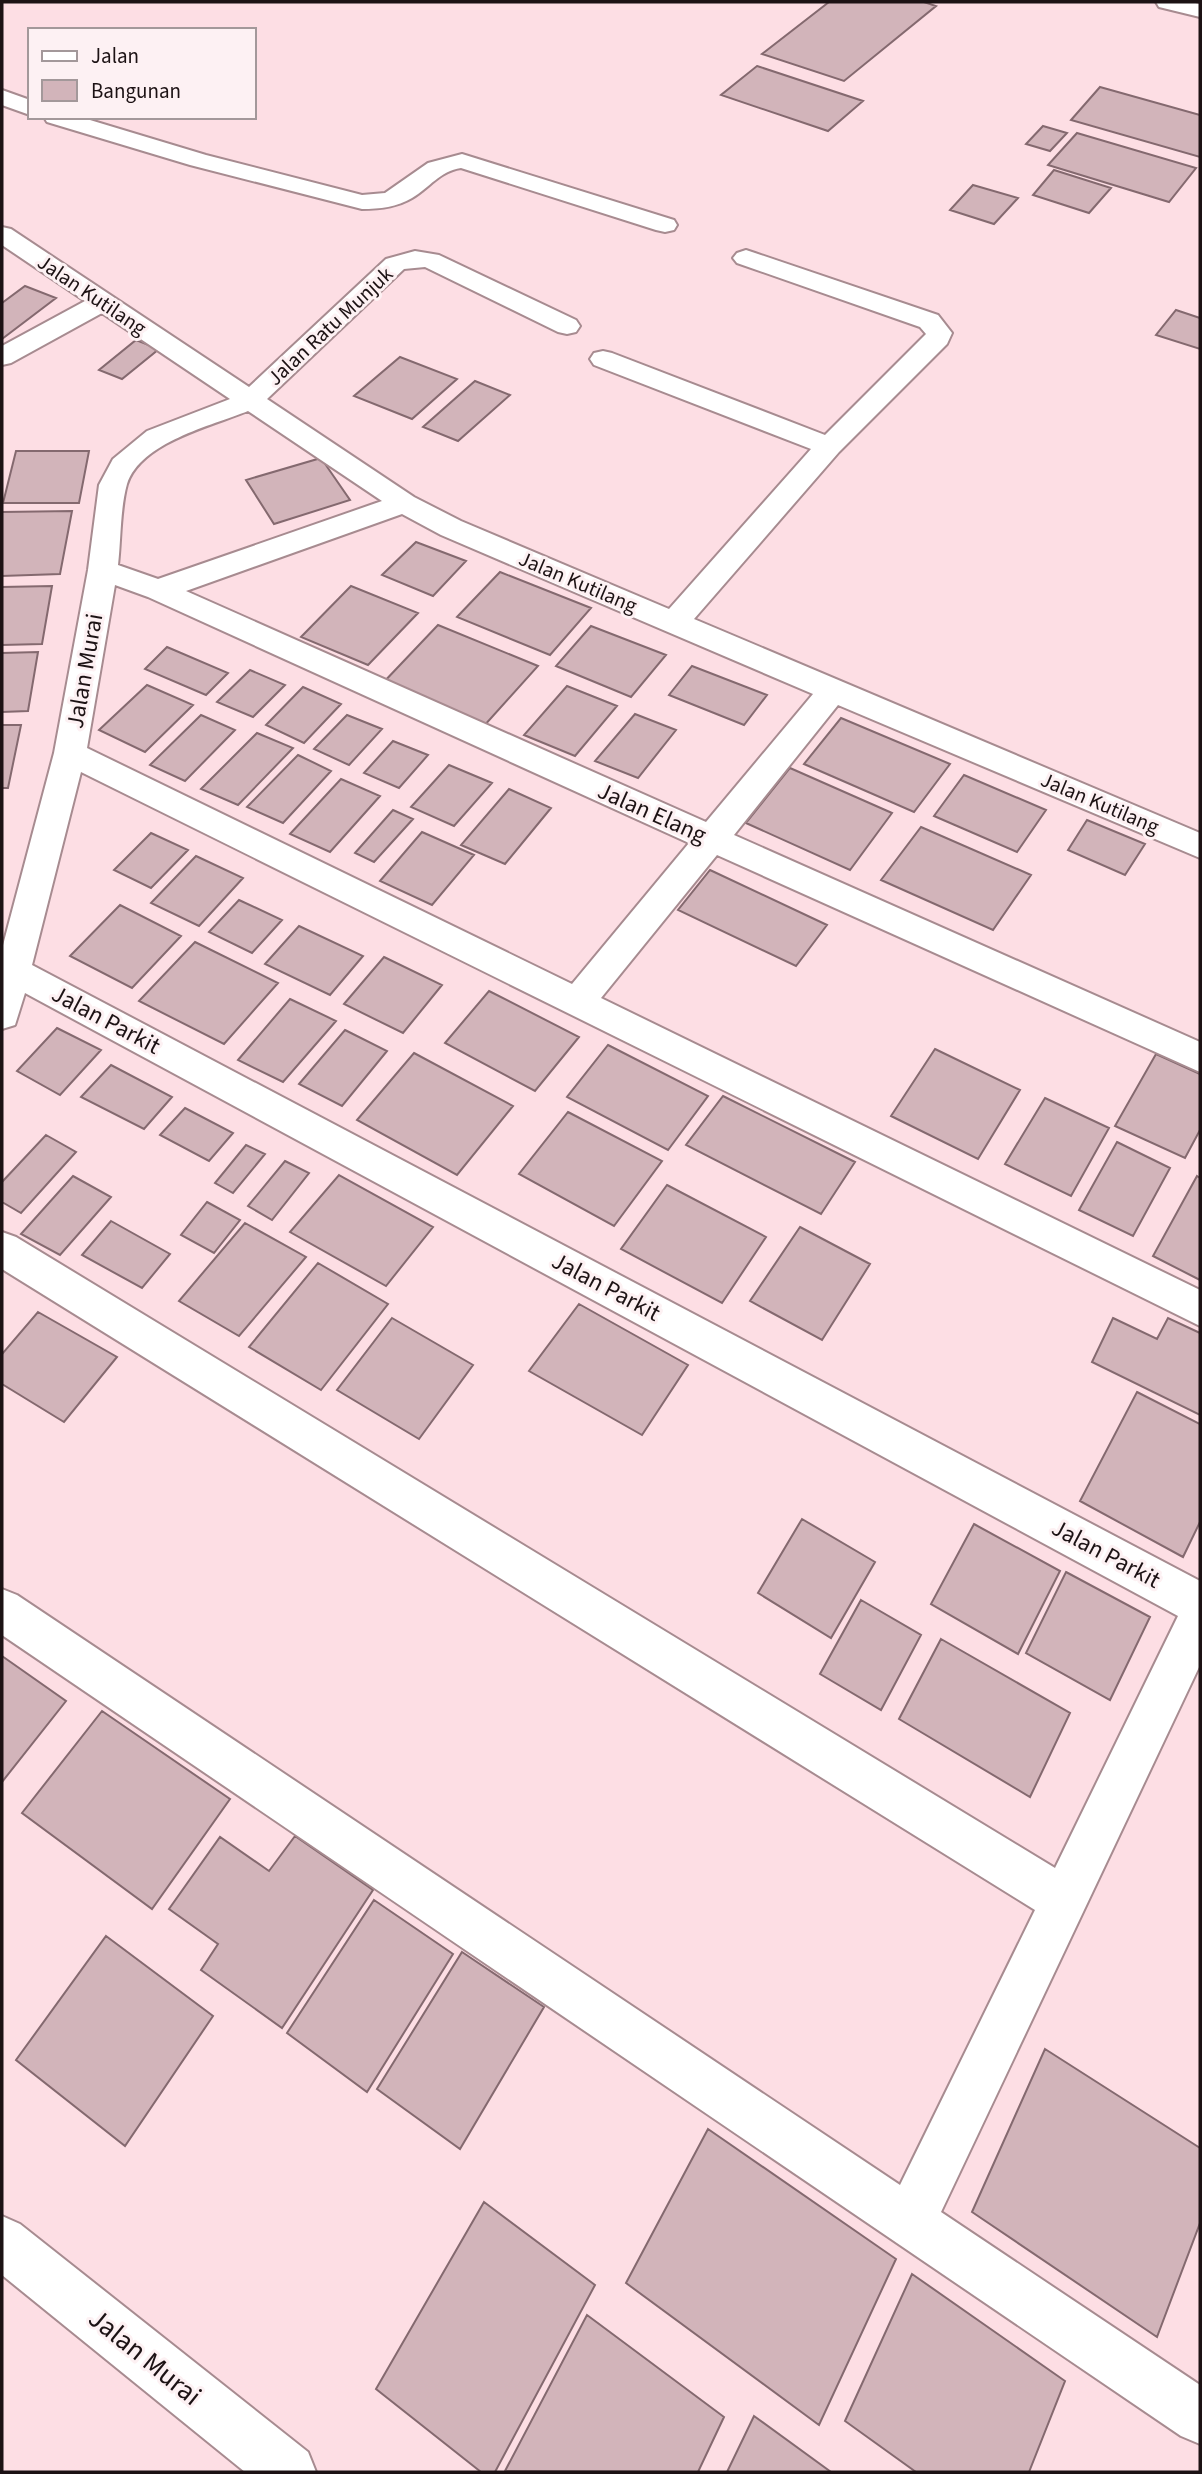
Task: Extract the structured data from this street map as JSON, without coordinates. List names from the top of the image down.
{
  "streets": {
    "street": [
      "Jalan Kutilang",
      "Jalan Ratu Munjuk",
      "Jalan Murai",
      "Jalan Elang",
      "Jalan Parkit"
    ]
  },
  "crossings": [
    ["Jalan Kutilang", "Jalan Ratu Munjuk"],
    ["Jalan Kutilang", "Jalan Murai"],
    ["Jalan Ratu Munjuk", "Jalan Murai"],
    ["Jalan Murai", "Jalan Elang"],
    ["Jalan Murai", "Jalan Parkit"]
  ],
  "legend": ["Jalan", "Bangunan"]
}
